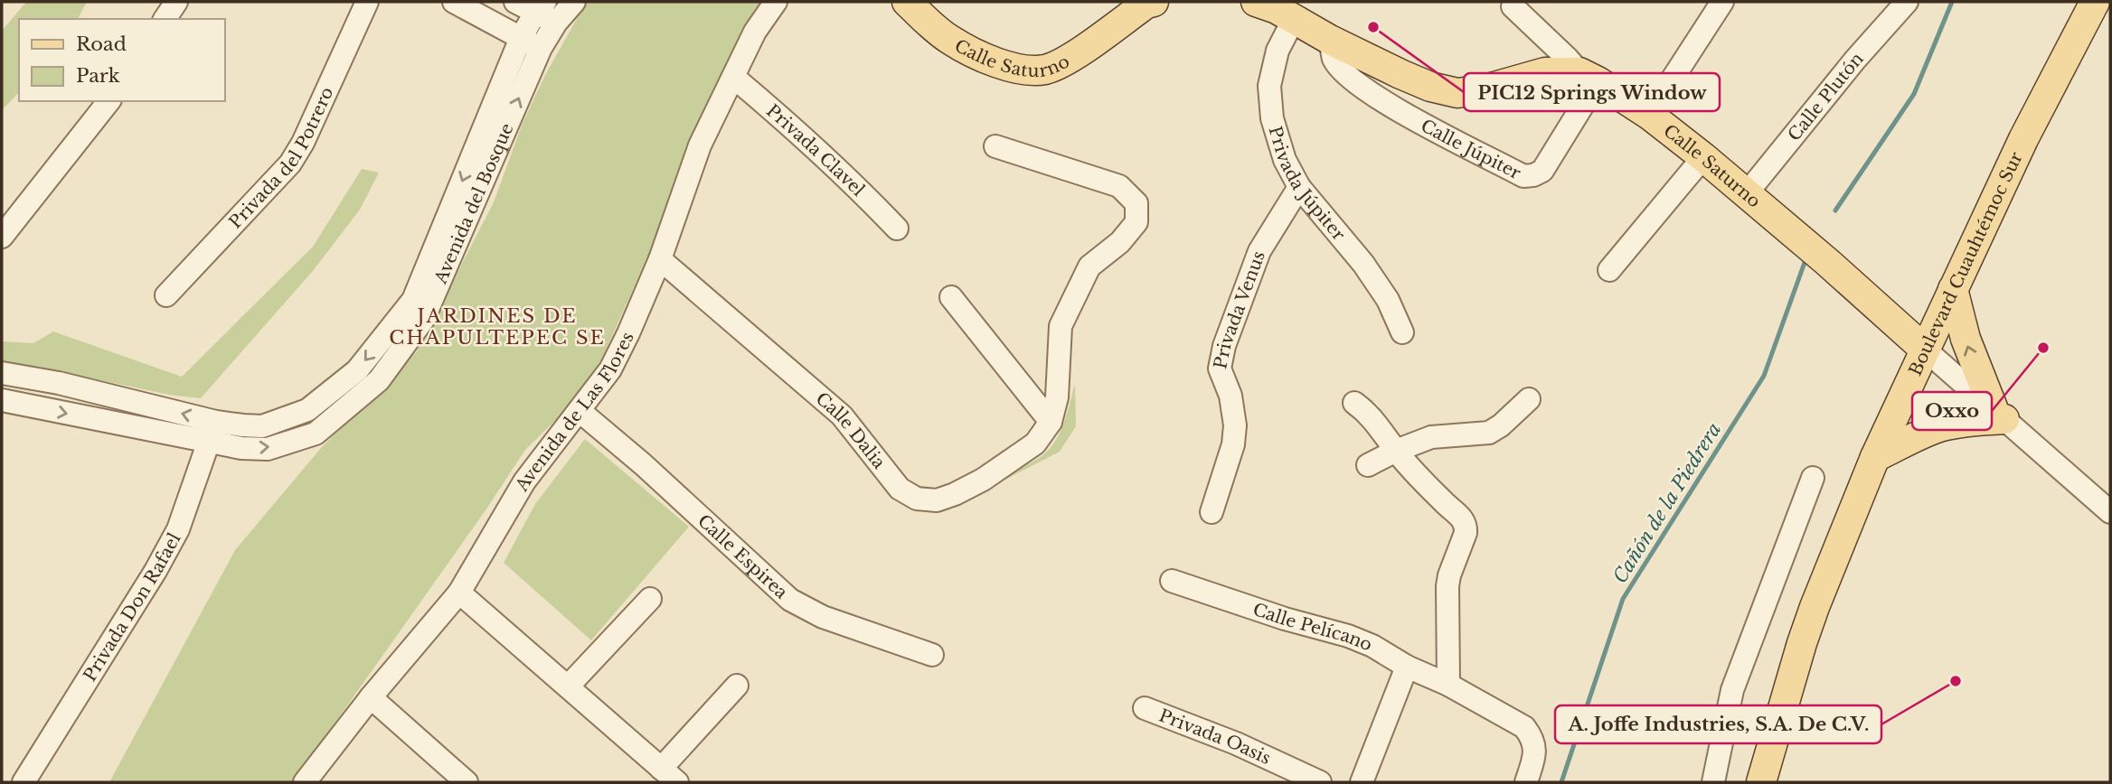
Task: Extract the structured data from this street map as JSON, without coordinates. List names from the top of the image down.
{
  "streets": {
    "main road": ["Calle Saturno", "Boulevard Cuauhtémoc Sur"],
    "street": [
      "Calle Plutón",
      "Calle Júpiter",
      "Privada Clavel",
      "Privada del Potrero",
      "Privada Júpiter",
      "Avenida del Bosque",
      "Privada Venus",
      "Avenida de Las Flores",
      "Calle Dalia",
      "Calle Espirea",
      "Privada Don Rafael",
      "Calle Pelícano",
      "Privada Oasis"
    ]
  },
  "crossings": [
    ["Calle Saturno", "Calle Plutón"],
    ["Calle Saturno", "Calle Júpiter"],
    ["Calle Saturno", "Boulevard Cuauhtémoc Sur"],
    ["Privada Clavel", "Avenida de Las Flores"],
    ["Privada Júpiter", "Privada Venus"],
    ["Avenida del Bosque", "Privada Don Rafael"],
    ["Avenida de Las Flores", "Calle Dalia"],
    ["Avenida de Las Flores", "Calle Espirea"]
  ],
  "districts": ["JARDINES DE CHAPULTEPEC SE"],
  "water": ["Cañón de la Piedrera"],
  "places": ["PIC12 Springs Window", "Oxxo", "A. Joffe Industries, S.A. De C.V."],
  "legend": ["Road", "Park"]
}
